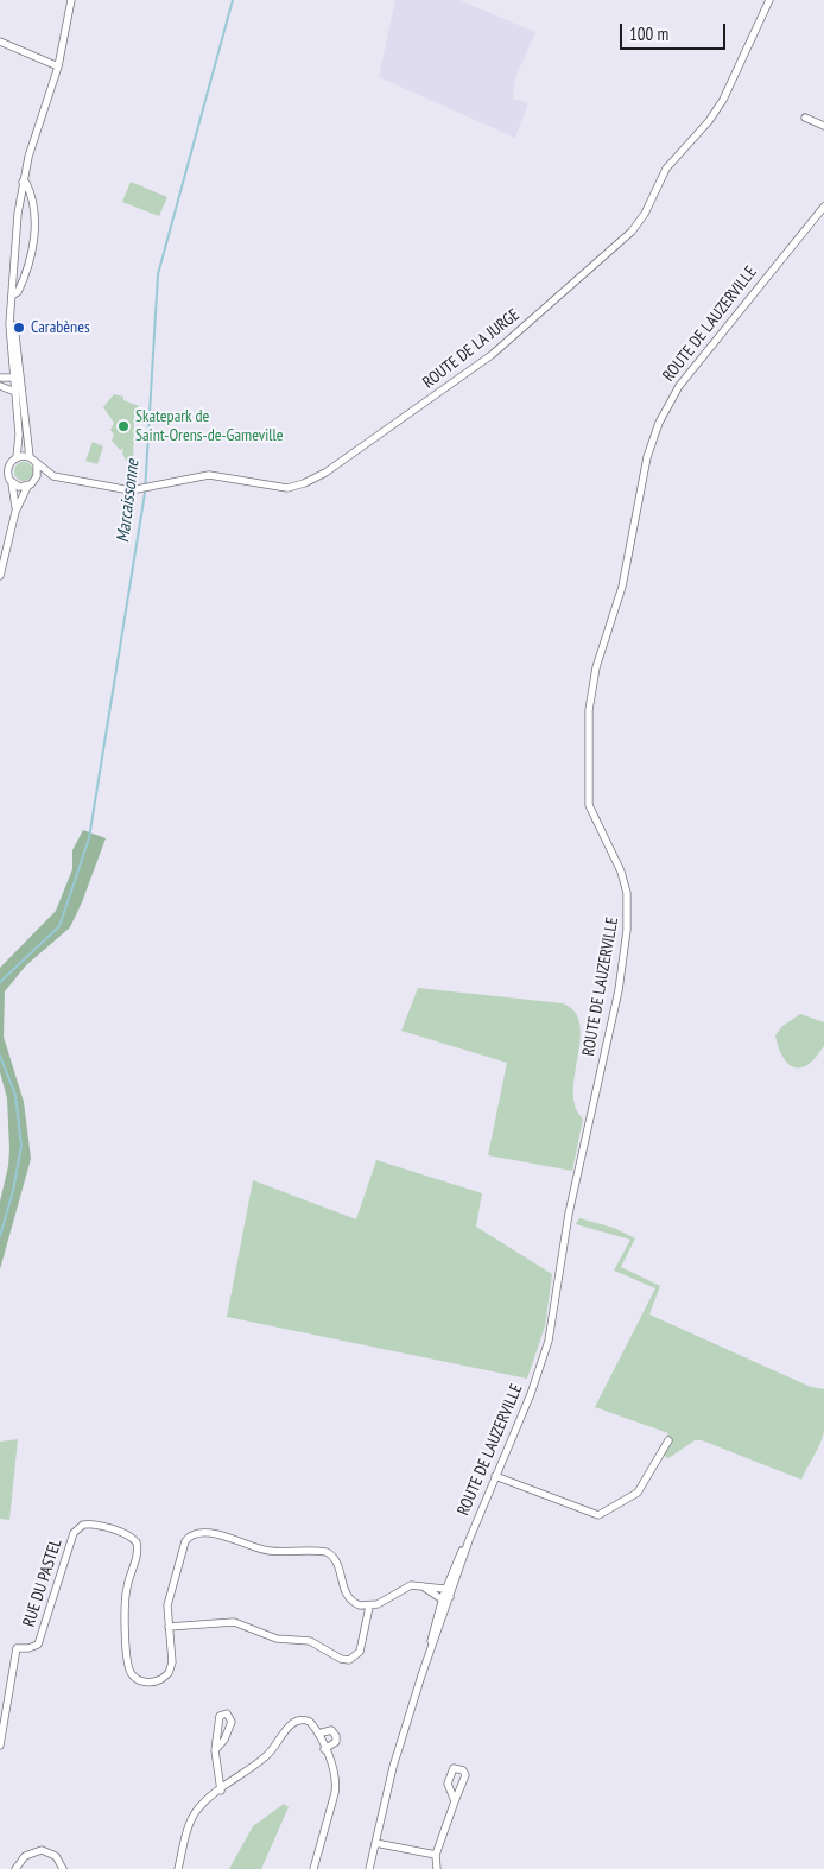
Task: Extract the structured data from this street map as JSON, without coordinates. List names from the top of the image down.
{
  "streets": {
    "street": ["ROUTE DE LAUZERVILLE", "ROUTE DE LA JURGE", "RUE DU PASTEL"]
  },
  "water": ["Marcaissonne"],
  "places": ["Carabènes", "Skatepark de Saint-Orens-de-Gameville"],
  "scale_bar": "100 m"
}
